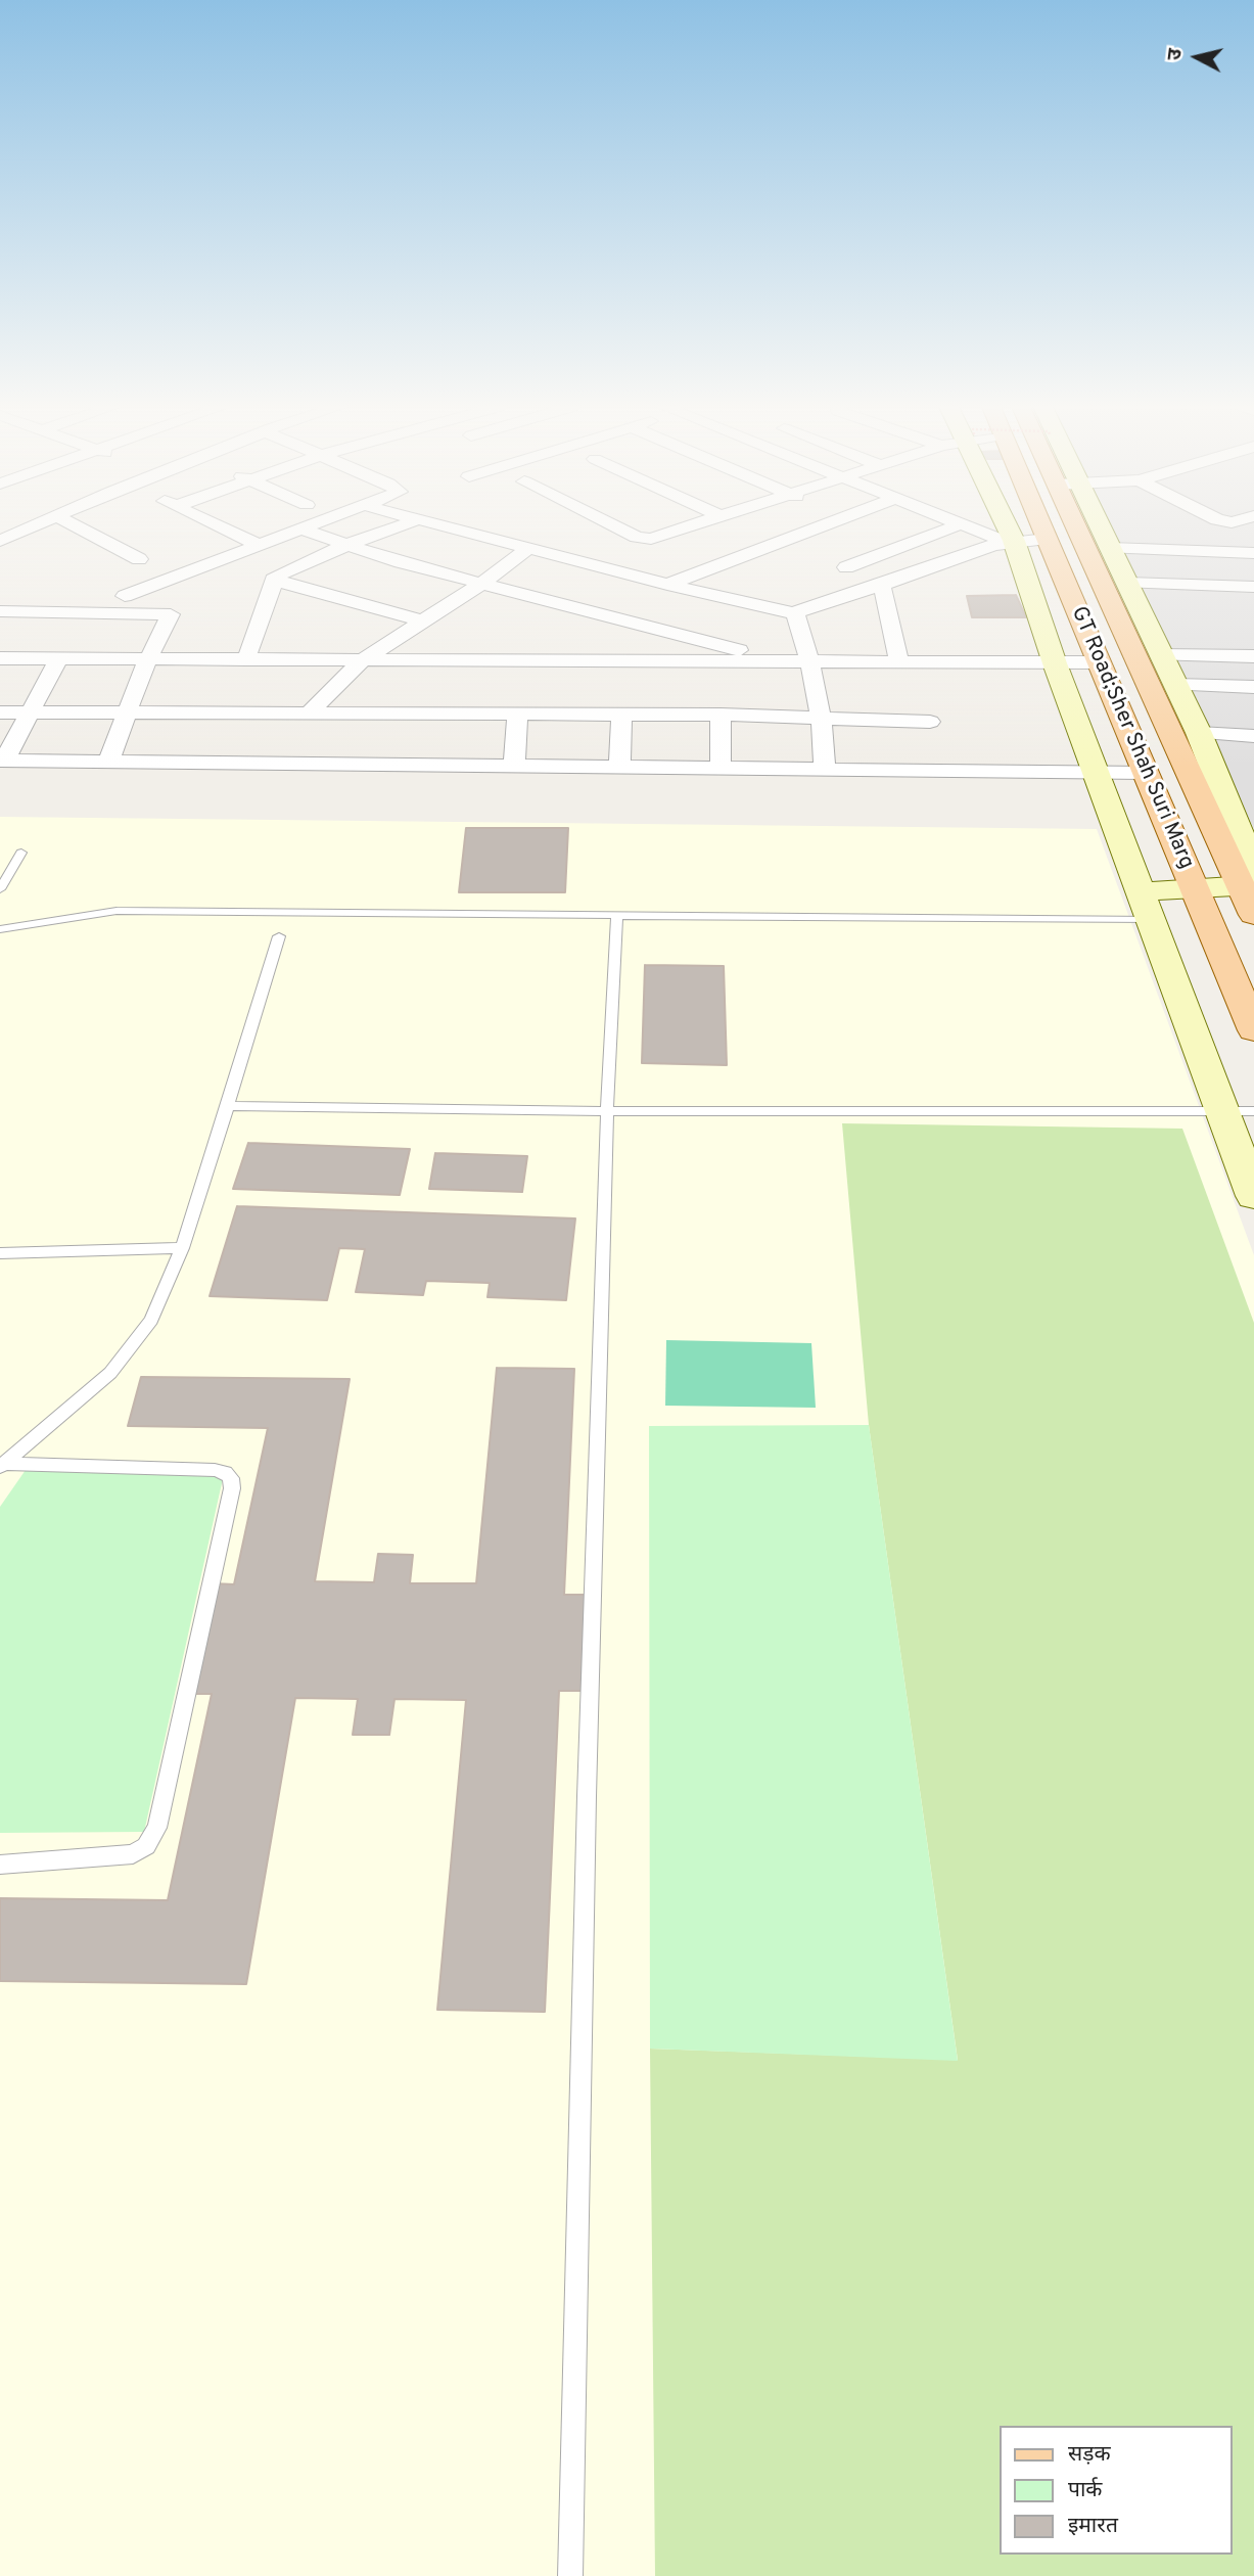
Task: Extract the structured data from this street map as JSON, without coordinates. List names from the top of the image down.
{
  "streets": {
    "main road": ["GT Road;Sher Shah Suri Marg"]
  },
  "legend": ["सड़क", "पार्क", "इमारत"],
  "north": "left"
}
